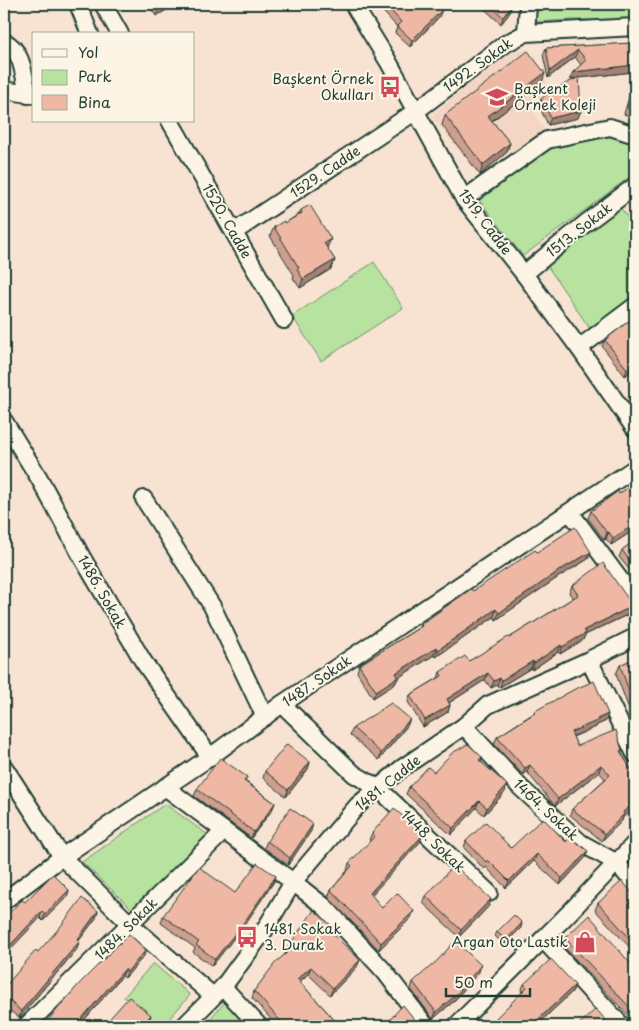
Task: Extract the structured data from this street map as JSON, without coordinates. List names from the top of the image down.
{
  "streets": {
    "street": [
      "1492. Sokak",
      "1529. Cadde",
      "1520. Cadde",
      "1519. Cadde",
      "1513. Sokak",
      "1486. Sokak",
      "1487. Sokak",
      "1481. Cadde",
      "1464. Sokak",
      "1448. Sokak",
      "1484. Sokak"
    ]
  },
  "crossings": [
    ["1492. Sokak", "1529. Cadde"],
    ["1492. Sokak", "1519. Cadde"],
    ["1529. Cadde", "1520. Cadde"],
    ["1529. Cadde", "1519. Cadde"],
    ["1519. Cadde", "1513. Sokak"],
    ["1486. Sokak", "1487. Sokak"],
    ["1487. Sokak", "1448. Sokak"],
    ["1481. Cadde", "1464. Sokak"],
    ["1481. Cadde", "1448. Sokak"]
  ],
  "places": {
    "bus stop": ["Başkent Örnek Okulları", "1481. Sokak 3. Durak"],
    "school or university": ["Başkent Örnek Koleji"],
    "shop": ["Argan Oto Lastik"]
  },
  "legend": ["Yol", "Park", "Bina"],
  "scale_bar": "50 m"
}
